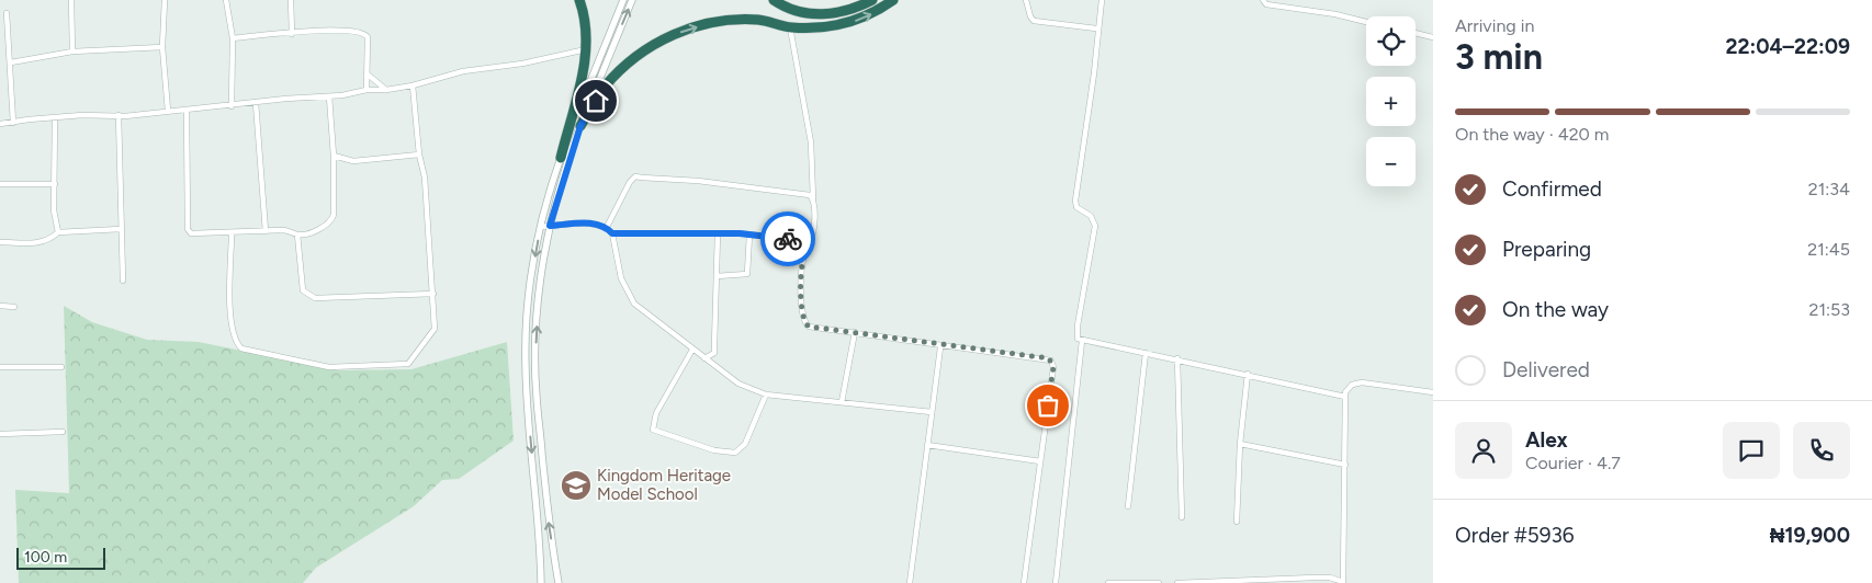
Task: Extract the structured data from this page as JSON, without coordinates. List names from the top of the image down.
{
  "places": {
    "school or university": ["Kingdom Heritage Model School"]
  },
  "scale_bar": "100 m",
  "page": {
    "heading": ["3 min", "Arriving in", "22:04–22:09"],
    "panel": [
      "Alex",
      "Courier · 4.7",
      "Order #5936",
      "₦19,900"
    ],
    "map_buttons": ["+", "−"],
    "bar": "On the way · 420 m",
    "list": [
      ["Confirmed", "21:34"],
      ["Preparing", "21:45"],
      ["On the way", "21:53"],
      "Delivered"
    ],
    "scale": "100 m"
  }
}
